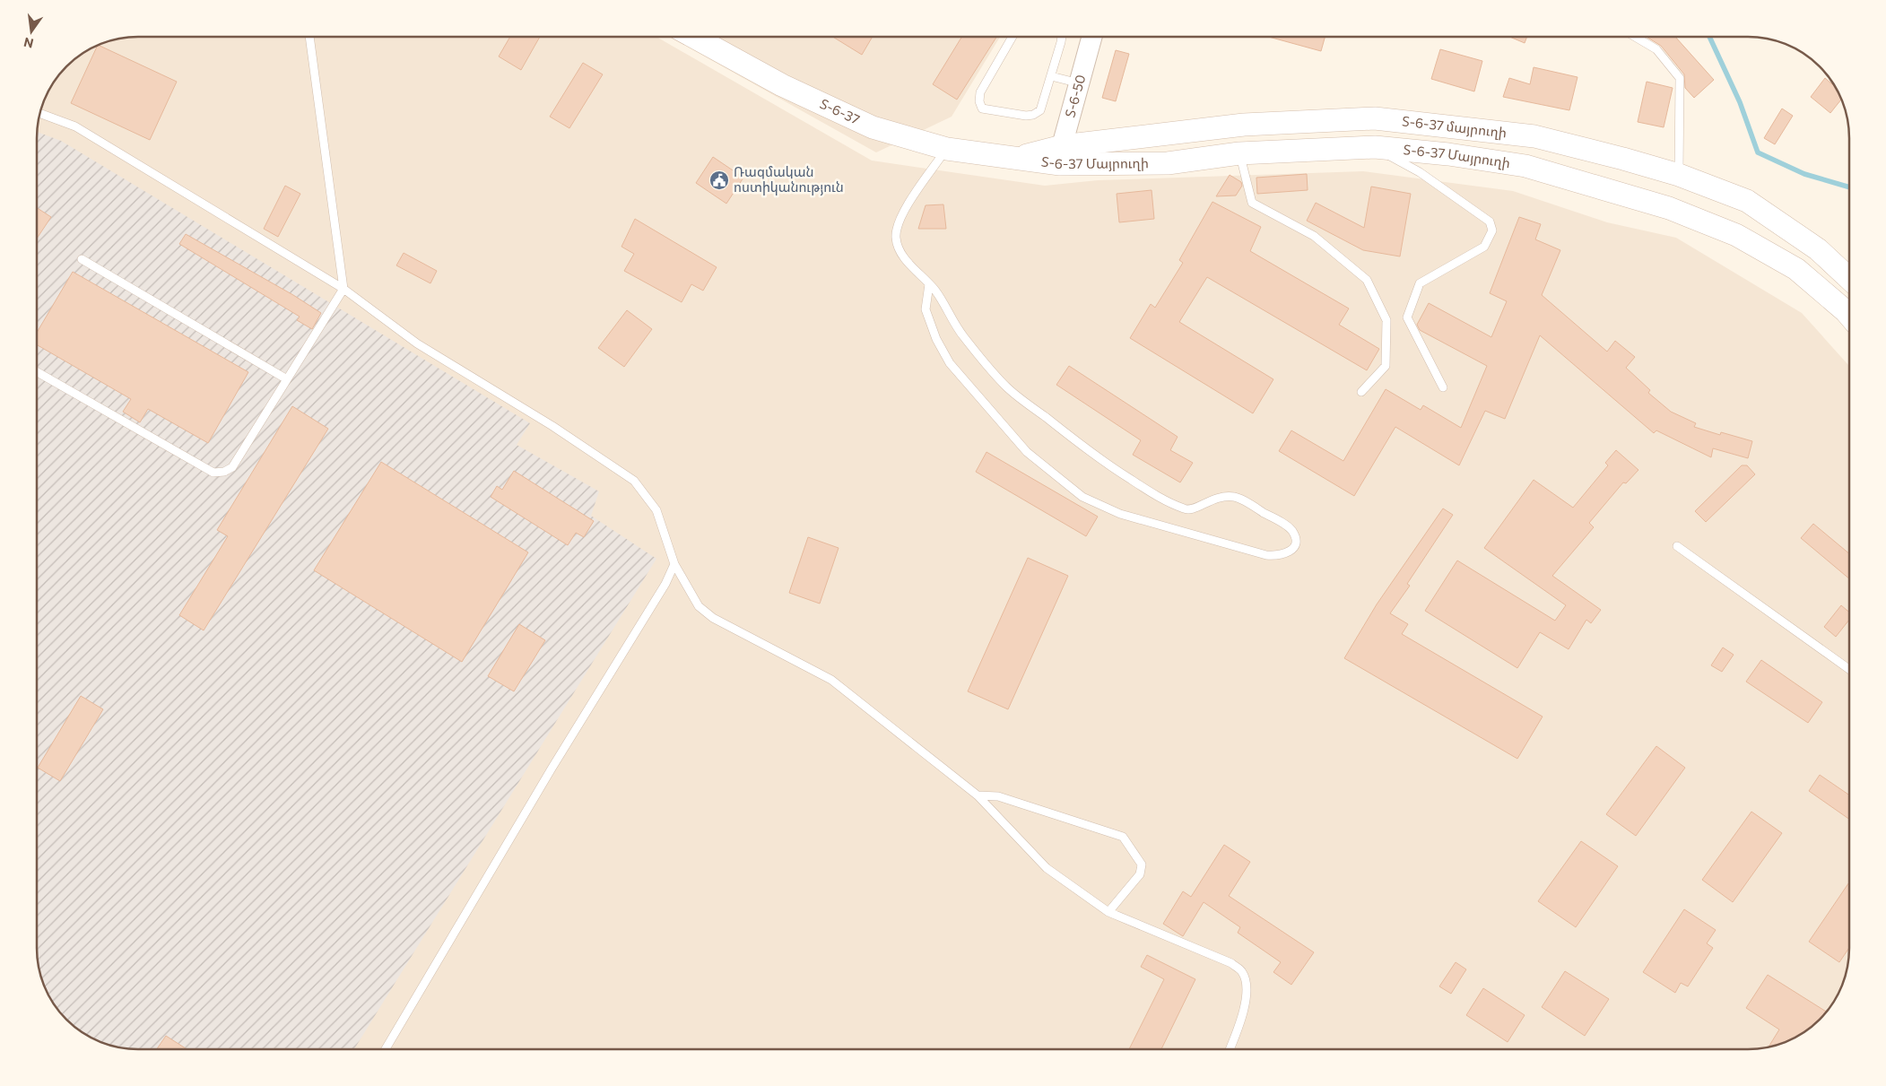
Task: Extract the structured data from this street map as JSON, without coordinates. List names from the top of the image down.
{
  "streets": {
    "main road": ["Տ-6-37", "Տ-6-37 մայրուղի", "Տ-6-37 Մայրուղի"],
    "street": ["Տ-6-50"]
  },
  "crossings": [
    ["Տ-6-50", "Տ-6-37 մայրուղի"],
    ["Տ-6-50", "Տ-6-37 Մայրուղի"],
    ["Տ-6-37", "Տ-6-37 մայրուղի"],
    ["Տ-6-37 մայրուղի", "Տ-6-37 Մայրուղի"]
  ],
  "places": {
    "public building": ["Ռազմական ոստիկանություն"]
  },
  "north": "bottom"
}
